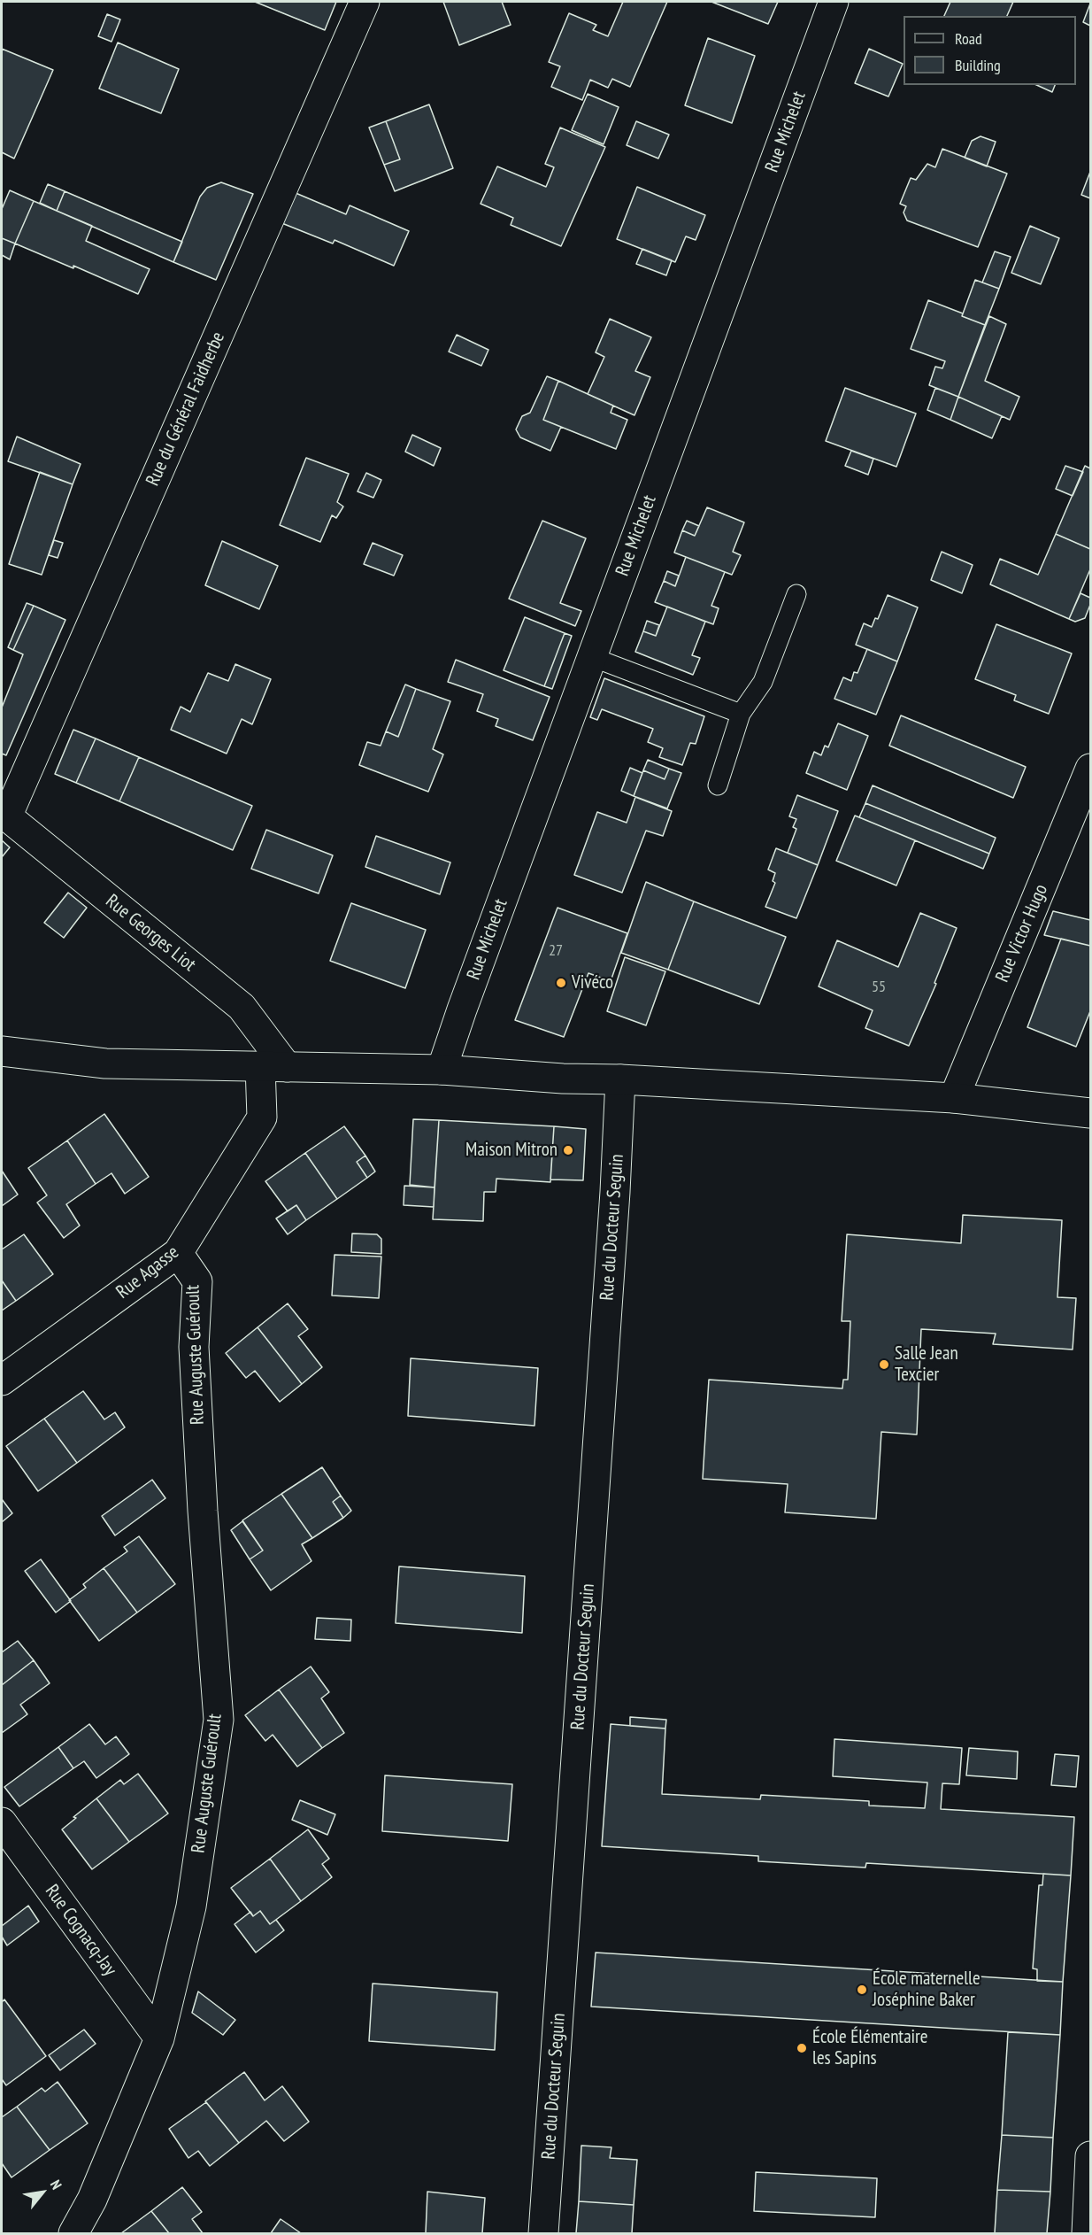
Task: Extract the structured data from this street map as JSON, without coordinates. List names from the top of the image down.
{
  "streets": {
    "street": [
      "Rue Michelet",
      "Rue du Général Faidherbe",
      "Rue Georges Liot",
      "Rue Victor Hugo",
      "Rue du Docteur Seguin",
      "Rue Agasse",
      "Rue Auguste Guéroult",
      "Rue Cognacq-Jay"
    ]
  },
  "crossings": [
    ["Rue du Général Faidherbe", "Rue Georges Liot"],
    ["Rue Georges Liot", "Rue Agasse"],
    ["Rue Agasse", "Rue Auguste Guéroult"],
    ["Rue Auguste Guéroult", "Rue Cognacq-Jay"]
  ],
  "places": [
    "Vivéco",
    "Maison Mitron",
    "Salle Jean Texcier",
    "École maternelle Joséphine Baker",
    "École Élémentaire les Sapins"
  ],
  "house_numbers": ["27", "55"],
  "legend": ["Road", "Building"],
  "north": "top right"
}
